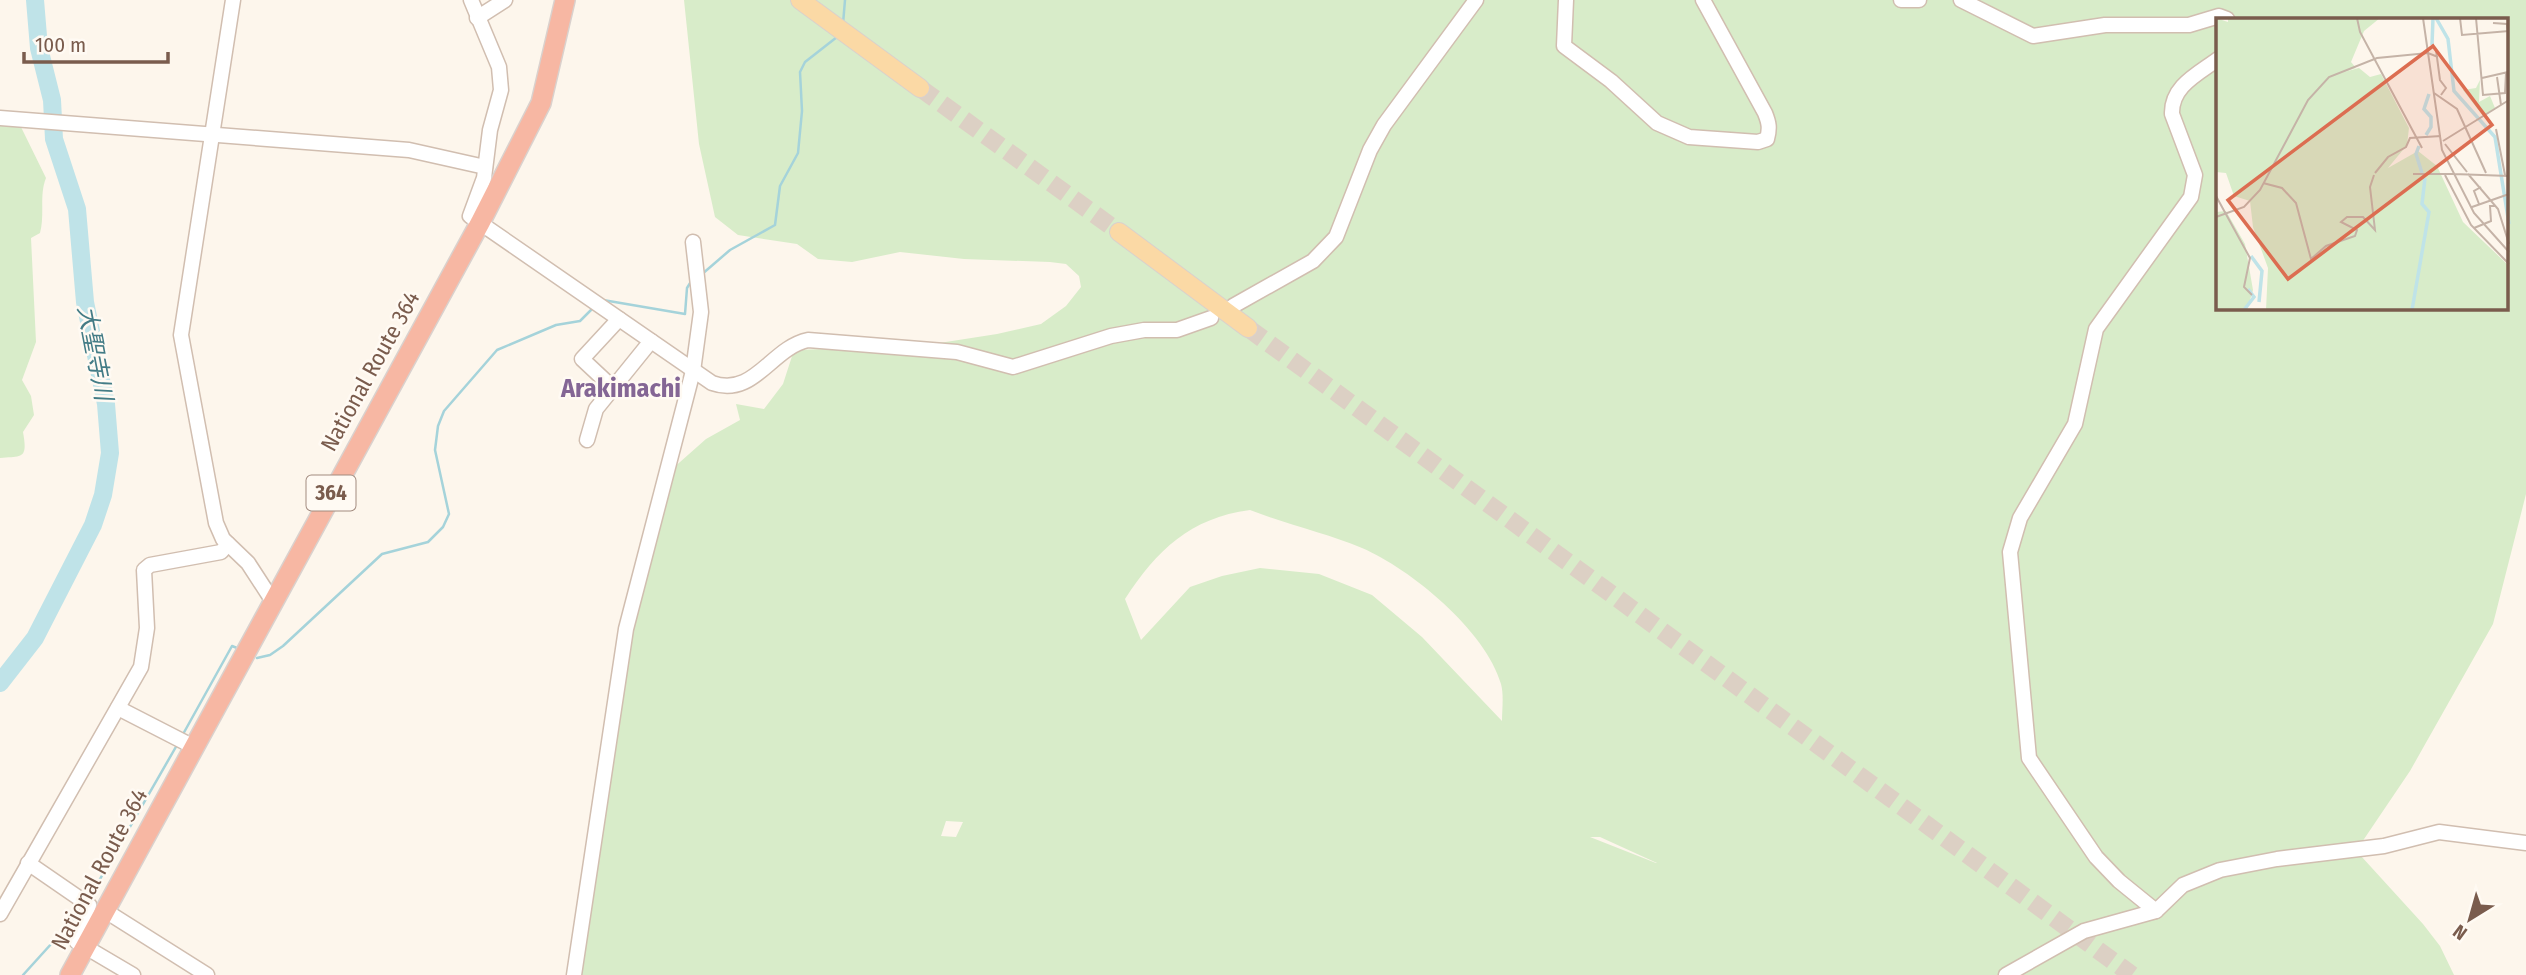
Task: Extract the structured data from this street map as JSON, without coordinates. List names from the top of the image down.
{
  "streets": {
    "highway": ["National Route 364", "364"]
  },
  "districts": ["Arakimachi"],
  "water": ["大聖寺川"],
  "scale_bar": "100 m",
  "north": "bottom left"
}
